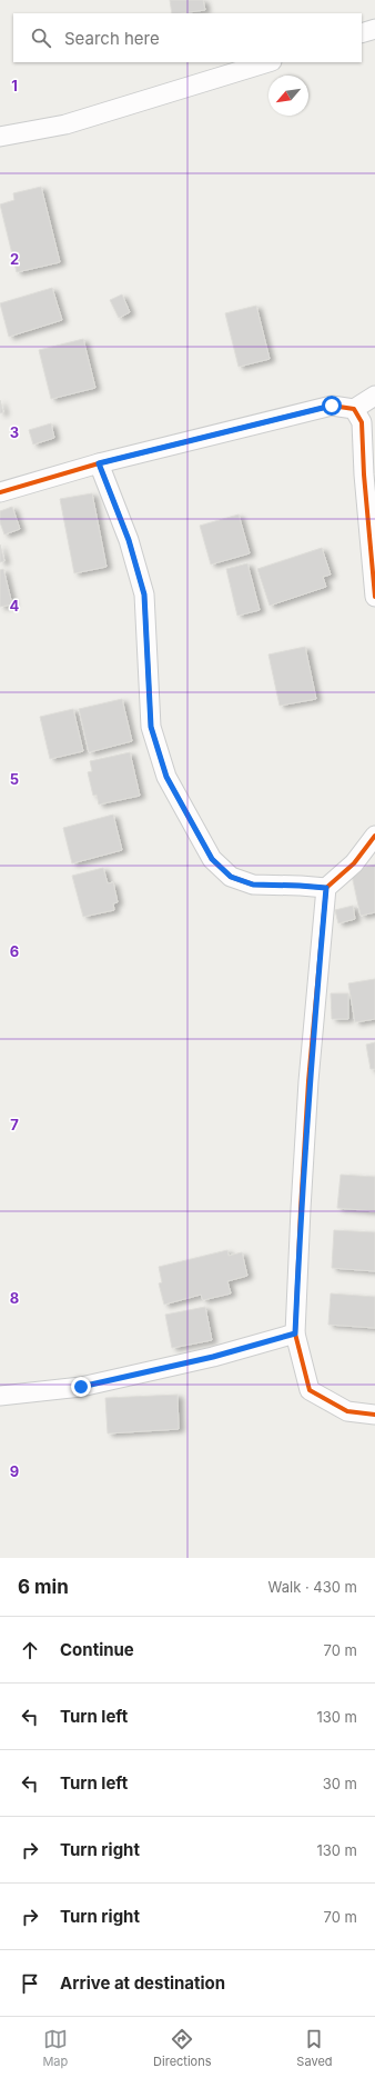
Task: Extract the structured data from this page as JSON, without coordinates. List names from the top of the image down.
{
  "north": "bottom left",
  "page": {
    "search": "Search here",
    "heading": ["6 min", "Walk · 430 m"],
    "list": [
      ["Continue", "70 m"],
      ["Turn left", "130 m"],
      ["Turn left", "30 m"],
      ["Turn right", "130 m"],
      ["Turn right", "70 m"],
      "Arrive at destination"
    ],
    "nav": ["Map", "Directions", "Saved"]
  },
  "grid": {
    "rows": [
      "1",
      "2",
      "3",
      "4",
      "5",
      "6",
      "7",
      "8",
      "9"
    ]
  }
}
